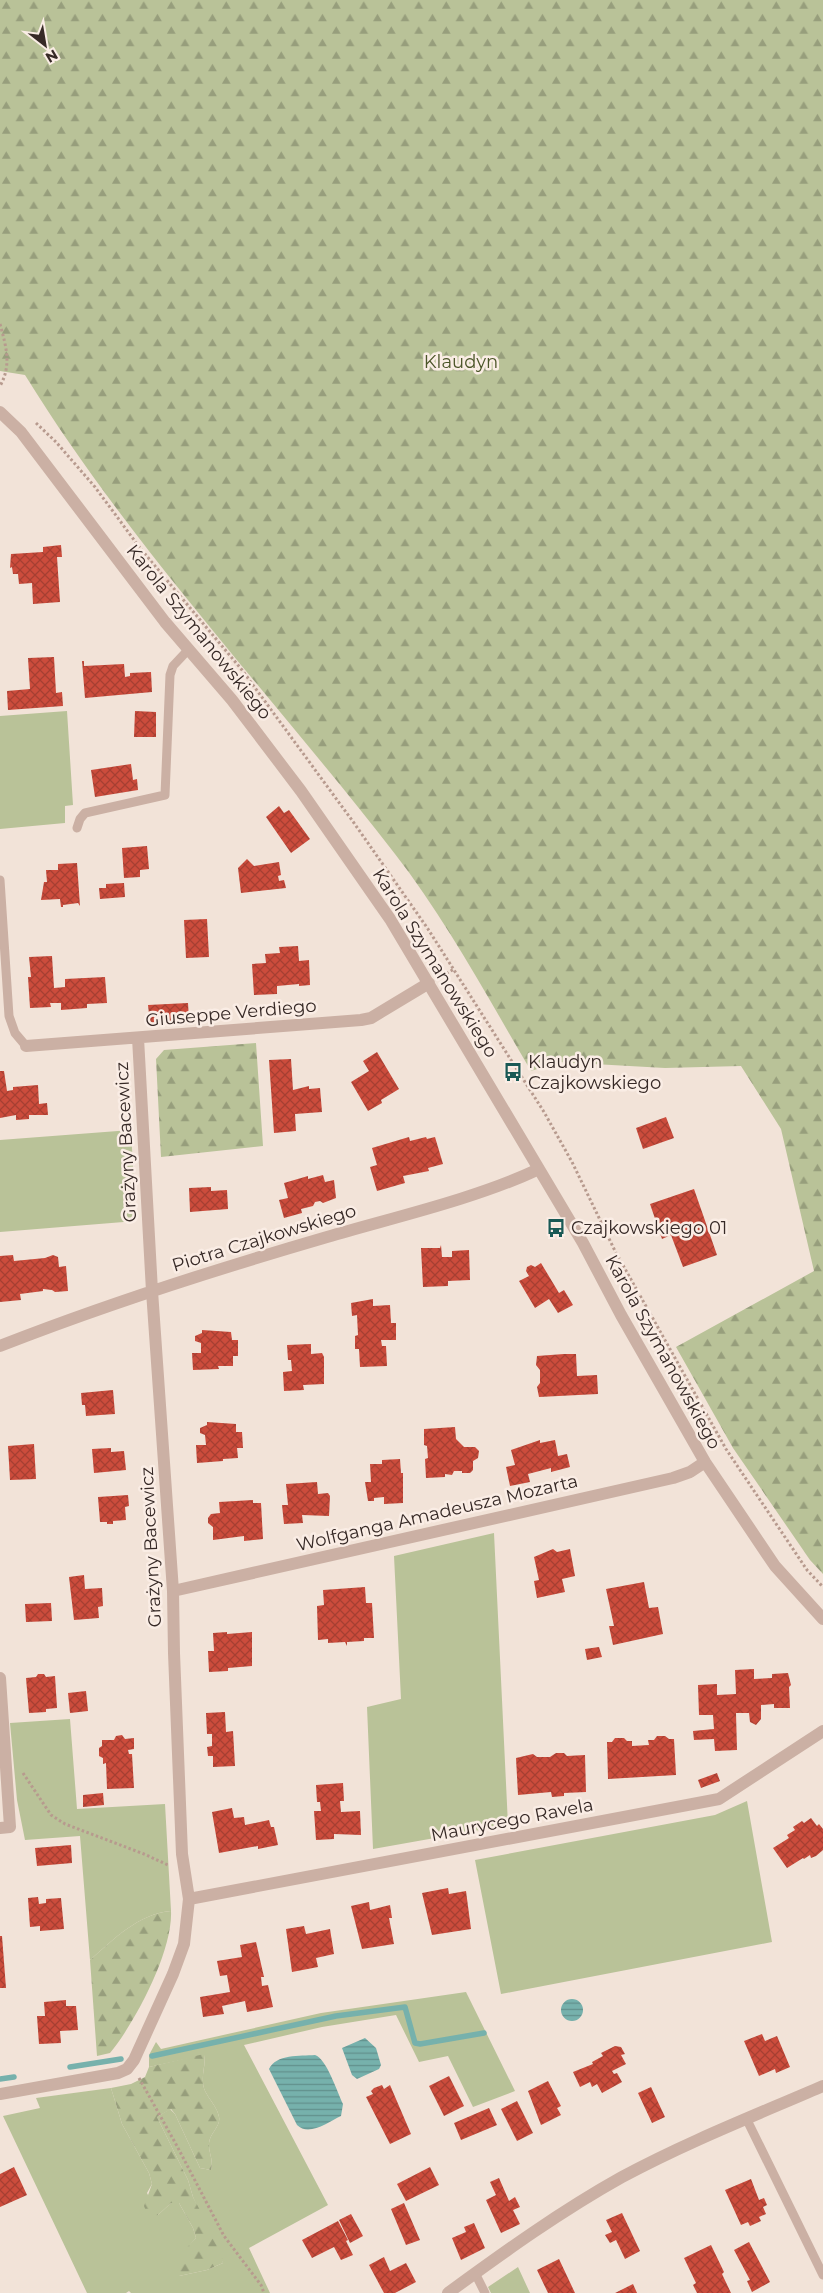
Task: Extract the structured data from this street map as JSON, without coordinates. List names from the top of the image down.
{
  "streets": {
    "street": [
      "Karola Szymanowskiego",
      "Giuseppe Verdiego",
      "Grażyny Bacewicz",
      "Piotra Czajkowskiego",
      "Wolfganga Amadeusza Mozarta",
      "Maurycego Ravela"
    ]
  },
  "crossings": [
    ["Karola Szymanowskiego", "Giuseppe Verdiego"],
    ["Karola Szymanowskiego", "Piotra Czajkowskiego"],
    ["Karola Szymanowskiego", "Wolfganga Amadeusza Mozarta"],
    ["Giuseppe Verdiego", "Grażyny Bacewicz"],
    ["Grażyny Bacewicz", "Piotra Czajkowskiego"],
    ["Grażyny Bacewicz", "Wolfganga Amadeusza Mozarta"],
    ["Grażyny Bacewicz", "Maurycego Ravela"]
  ],
  "parks": ["Klaudyn"],
  "places": {
    "bus stop": ["Klaudyn Czajkowskiego", "Czajkowskiego 01"]
  },
  "north": "bottom right"
}
